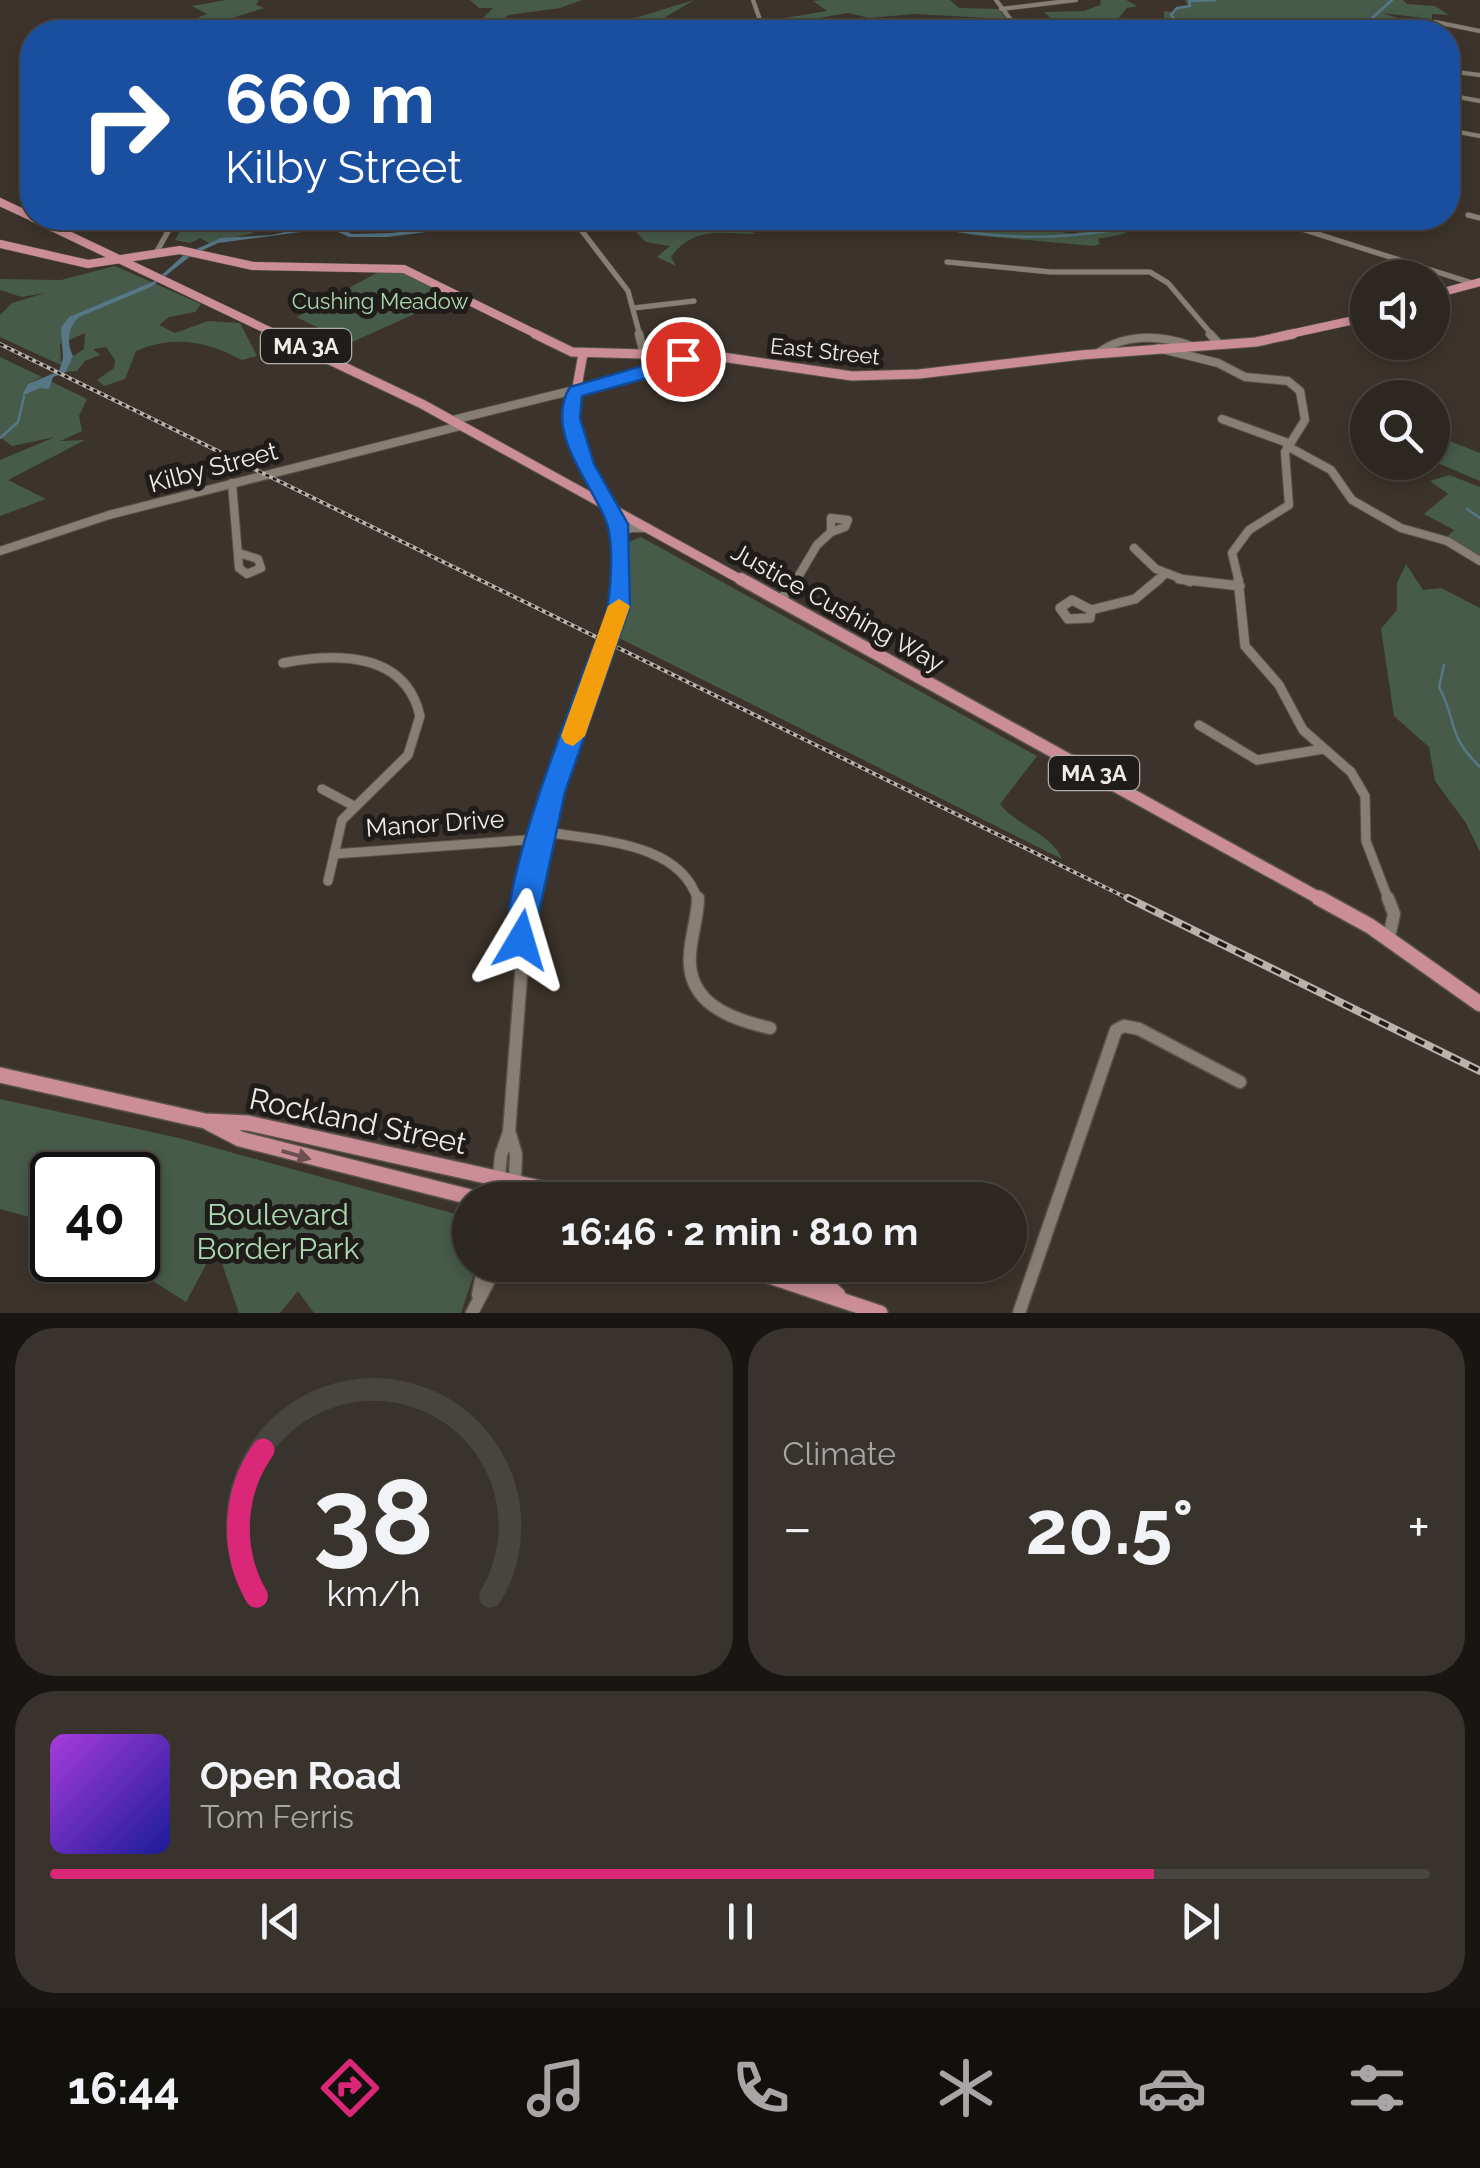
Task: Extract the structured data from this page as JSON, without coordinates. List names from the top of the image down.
{
  "streets": {
    "main road": [
      "MA 3A",
      "East Street",
      "Justice Cushing Way",
      "Rockland Street"
    ],
    "street": ["Kilby Street", "Manor Drive"]
  },
  "crossings": [
    ["East Street", "Justice Cushing Way"],
    ["Kilby Street", "Justice Cushing Way"]
  ],
  "parks": ["Cushing Meadow", "Boulevard Border Park"],
  "page": {
    "turn": ["660 m", "Kilby Street"],
    "limit": "40",
    "trip": "16:46 · 2 min · 810 m",
    "tile": "Climate",
    "heat": ["−", "20.5°", "+"],
    "song": ["Open Road", "Tom Ferris"],
    "tabs": "16:44",
    "gauge": ["38", "km/h"]
  }
}
